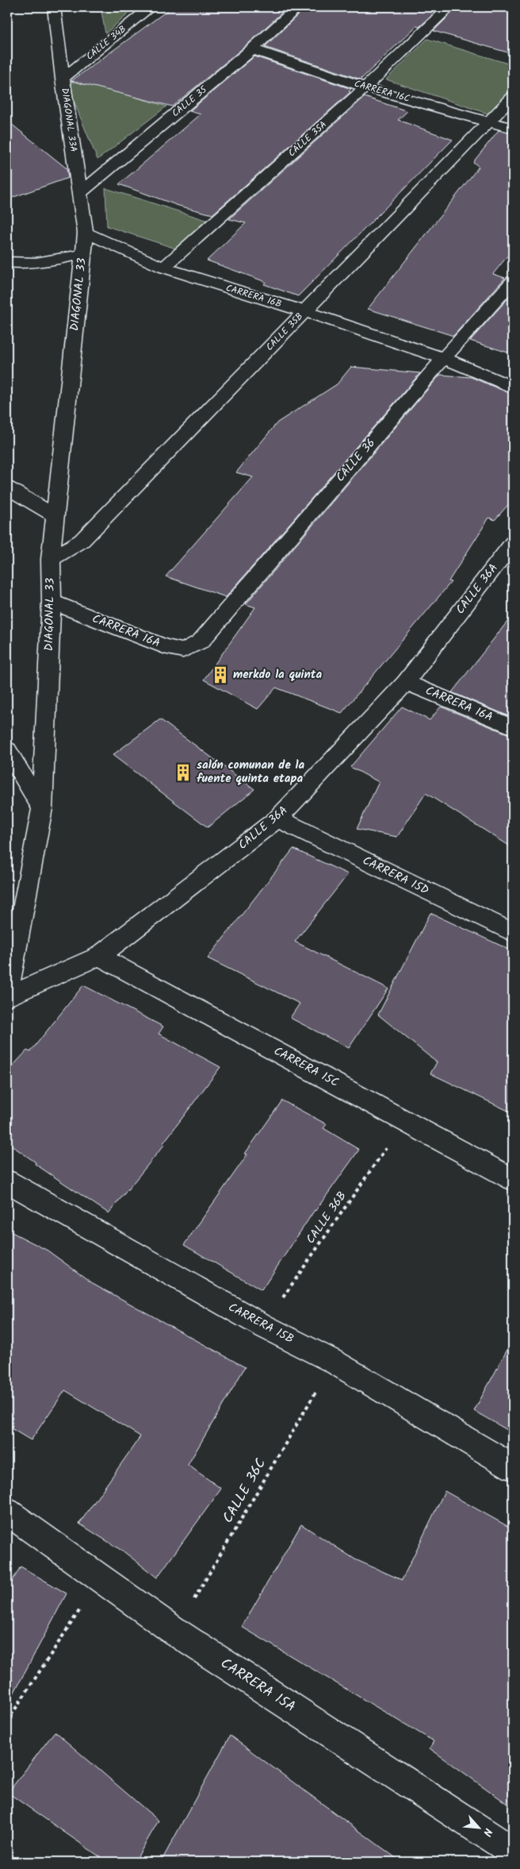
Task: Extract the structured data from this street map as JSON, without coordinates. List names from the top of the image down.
{
  "streets": {
    "street": [
      "CALLE 34B",
      "CARRERA 16C",
      "CALLE 35",
      "DIAGONAL 33A",
      "CALLE 35A",
      "DIAGONAL 33",
      "CARRERA 16B",
      "CALLE 35B",
      "CALLE 36",
      "CALLE 36A",
      "CARRERA 16A",
      "CARRERA 15D",
      "CARRERA 15C",
      "CARRERA 15B",
      "CARRERA 15A"
    ],
    "path": ["CALLE 36B", "CALLE 36C"]
  },
  "crossings": [
    ["CALLE 34B", "DIAGONAL 33A"],
    ["CARRERA 16C", "CALLE 35"],
    ["CARRERA 16C", "CALLE 35A"],
    ["CARRERA 16C", "CALLE 35B"],
    ["CALLE 35", "DIAGONAL 33A"],
    ["DIAGONAL 33A", "DIAGONAL 33"],
    ["DIAGONAL 33A", "CARRERA 16B"],
    ["CALLE 35A", "CARRERA 16B"],
    ["DIAGONAL 33", "CARRERA 16B"],
    ["DIAGONAL 33", "CALLE 35B"],
    ["DIAGONAL 33", "CALLE 36A"],
    ["DIAGONAL 33", "CARRERA 16A"],
    ["CARRERA 16B", "CALLE 35B"],
    ["CARRERA 16B", "CALLE 36"],
    ["CALLE 36", "CARRERA 16A"],
    ["CALLE 36A", "CARRERA 16A"],
    ["CALLE 36A", "CARRERA 15D"],
    ["CALLE 36A", "CARRERA 15C"],
    ["CARRERA 15C", "CALLE 36B"],
    ["CALLE 36B", "CARRERA 15B"],
    ["CARRERA 15B", "CALLE 36C"],
    ["CALLE 36C", "CARRERA 15A"]
  ],
  "places": {
    "building": ["merkdo la quinta", "salón comunan de la fuente quinta etapa"]
  },
  "north": "bottom right"
}
